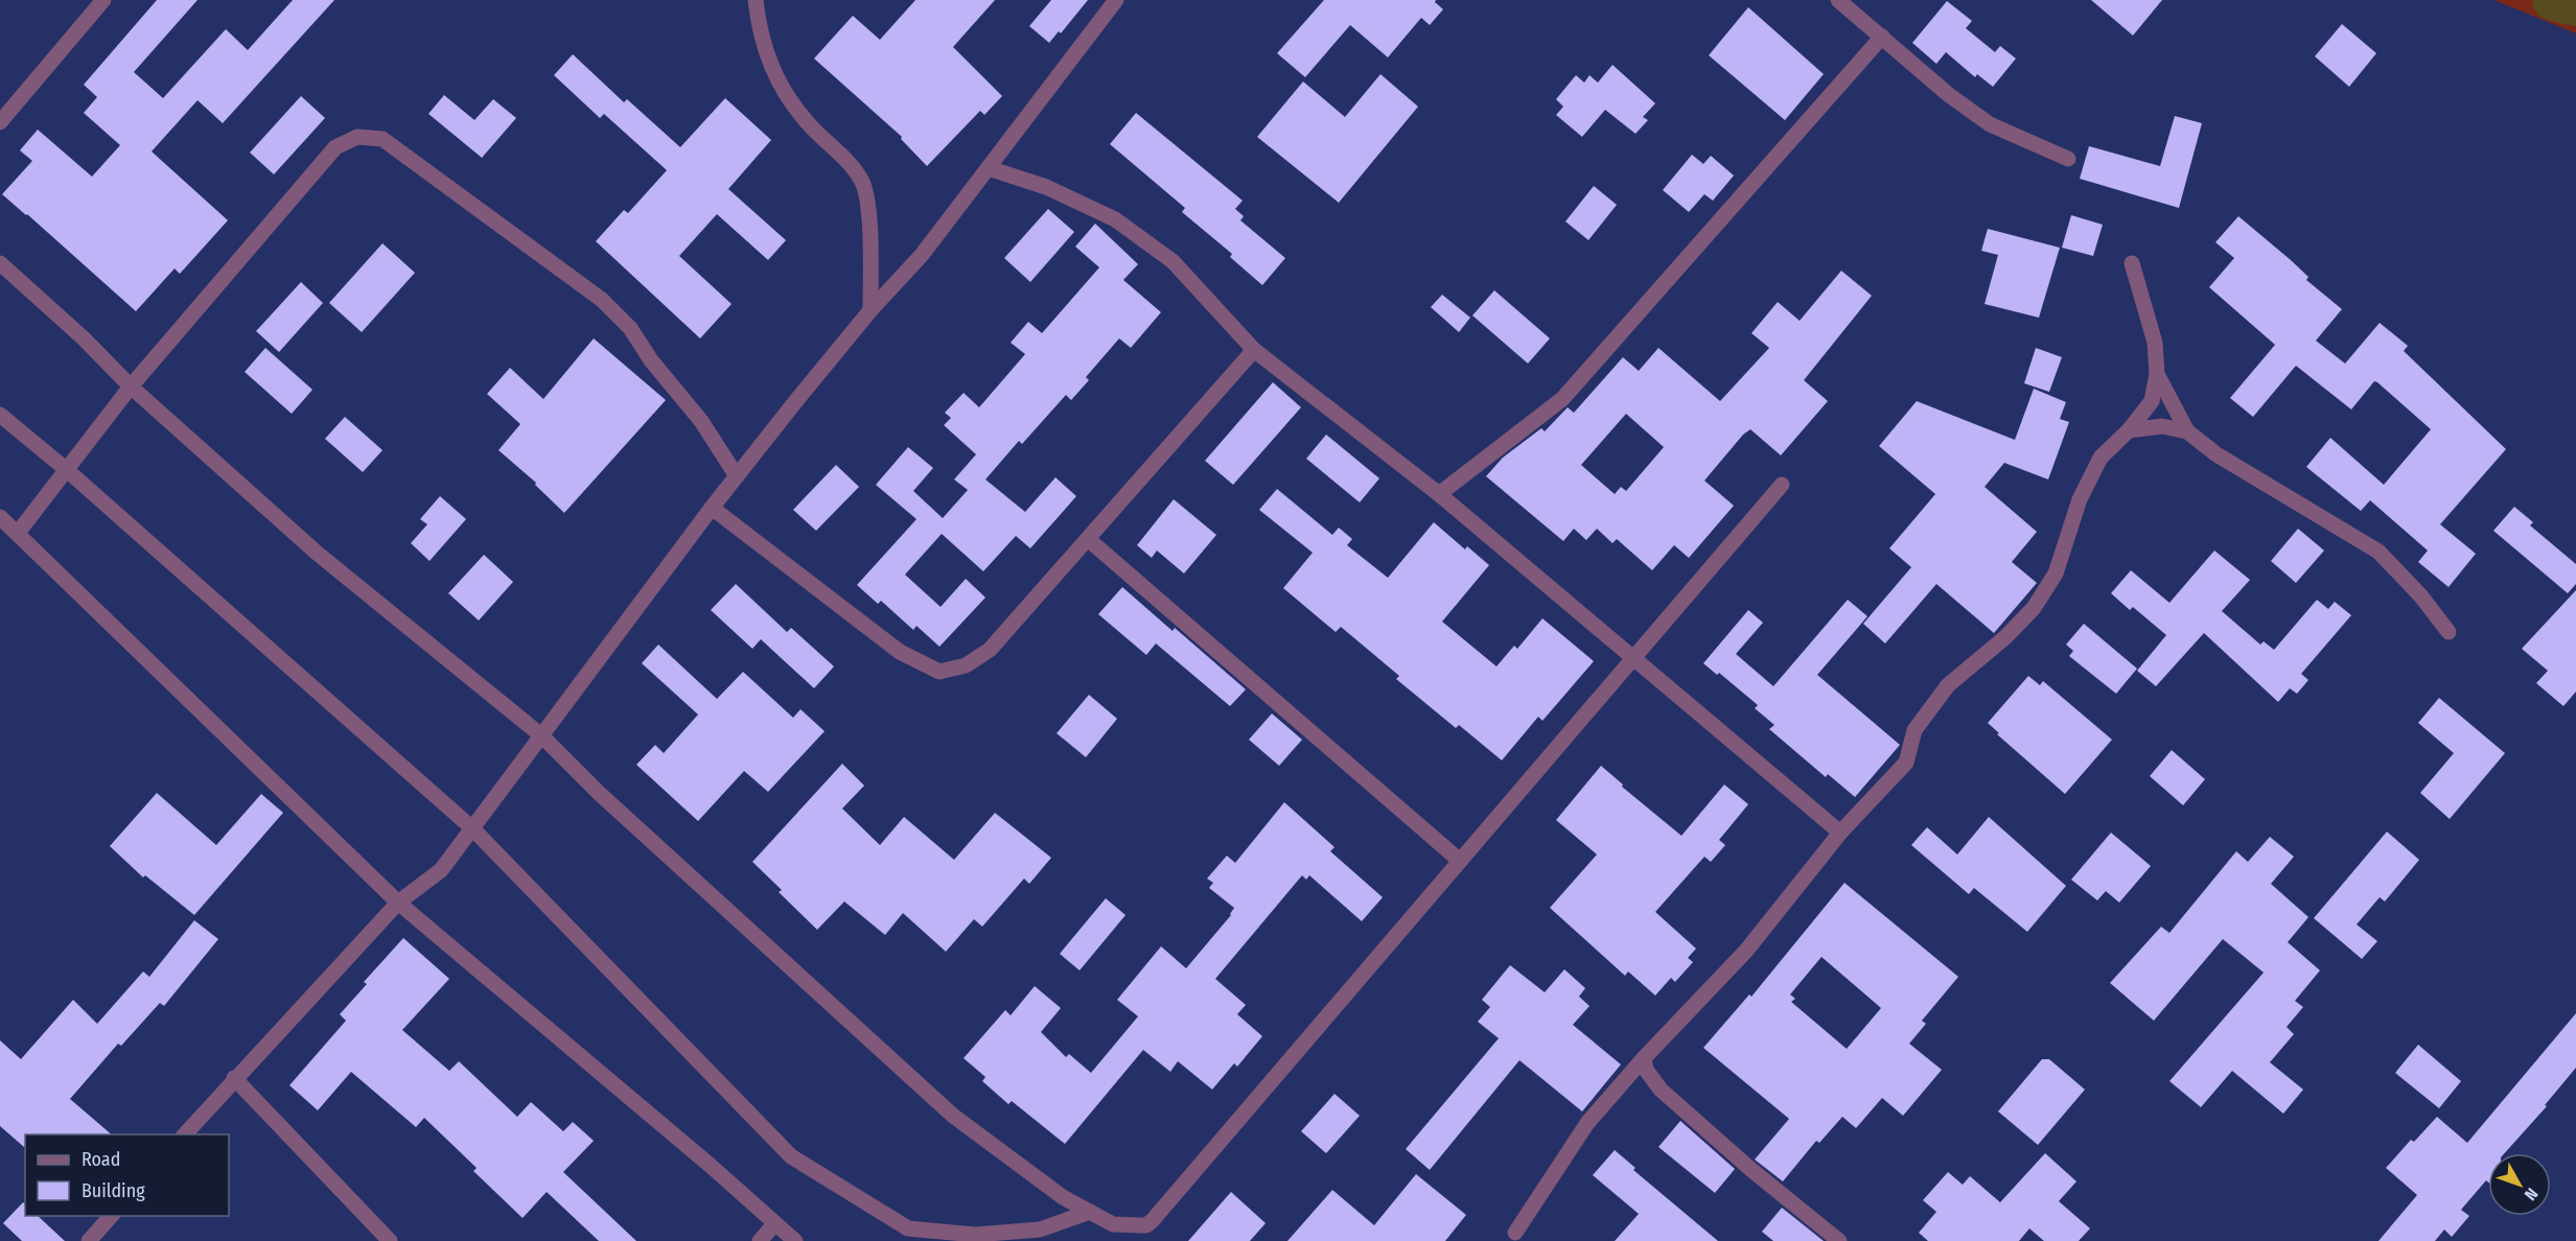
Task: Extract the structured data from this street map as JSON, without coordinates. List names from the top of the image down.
{
  "legend": ["Road", "Building"],
  "north": "bottom right"
}
